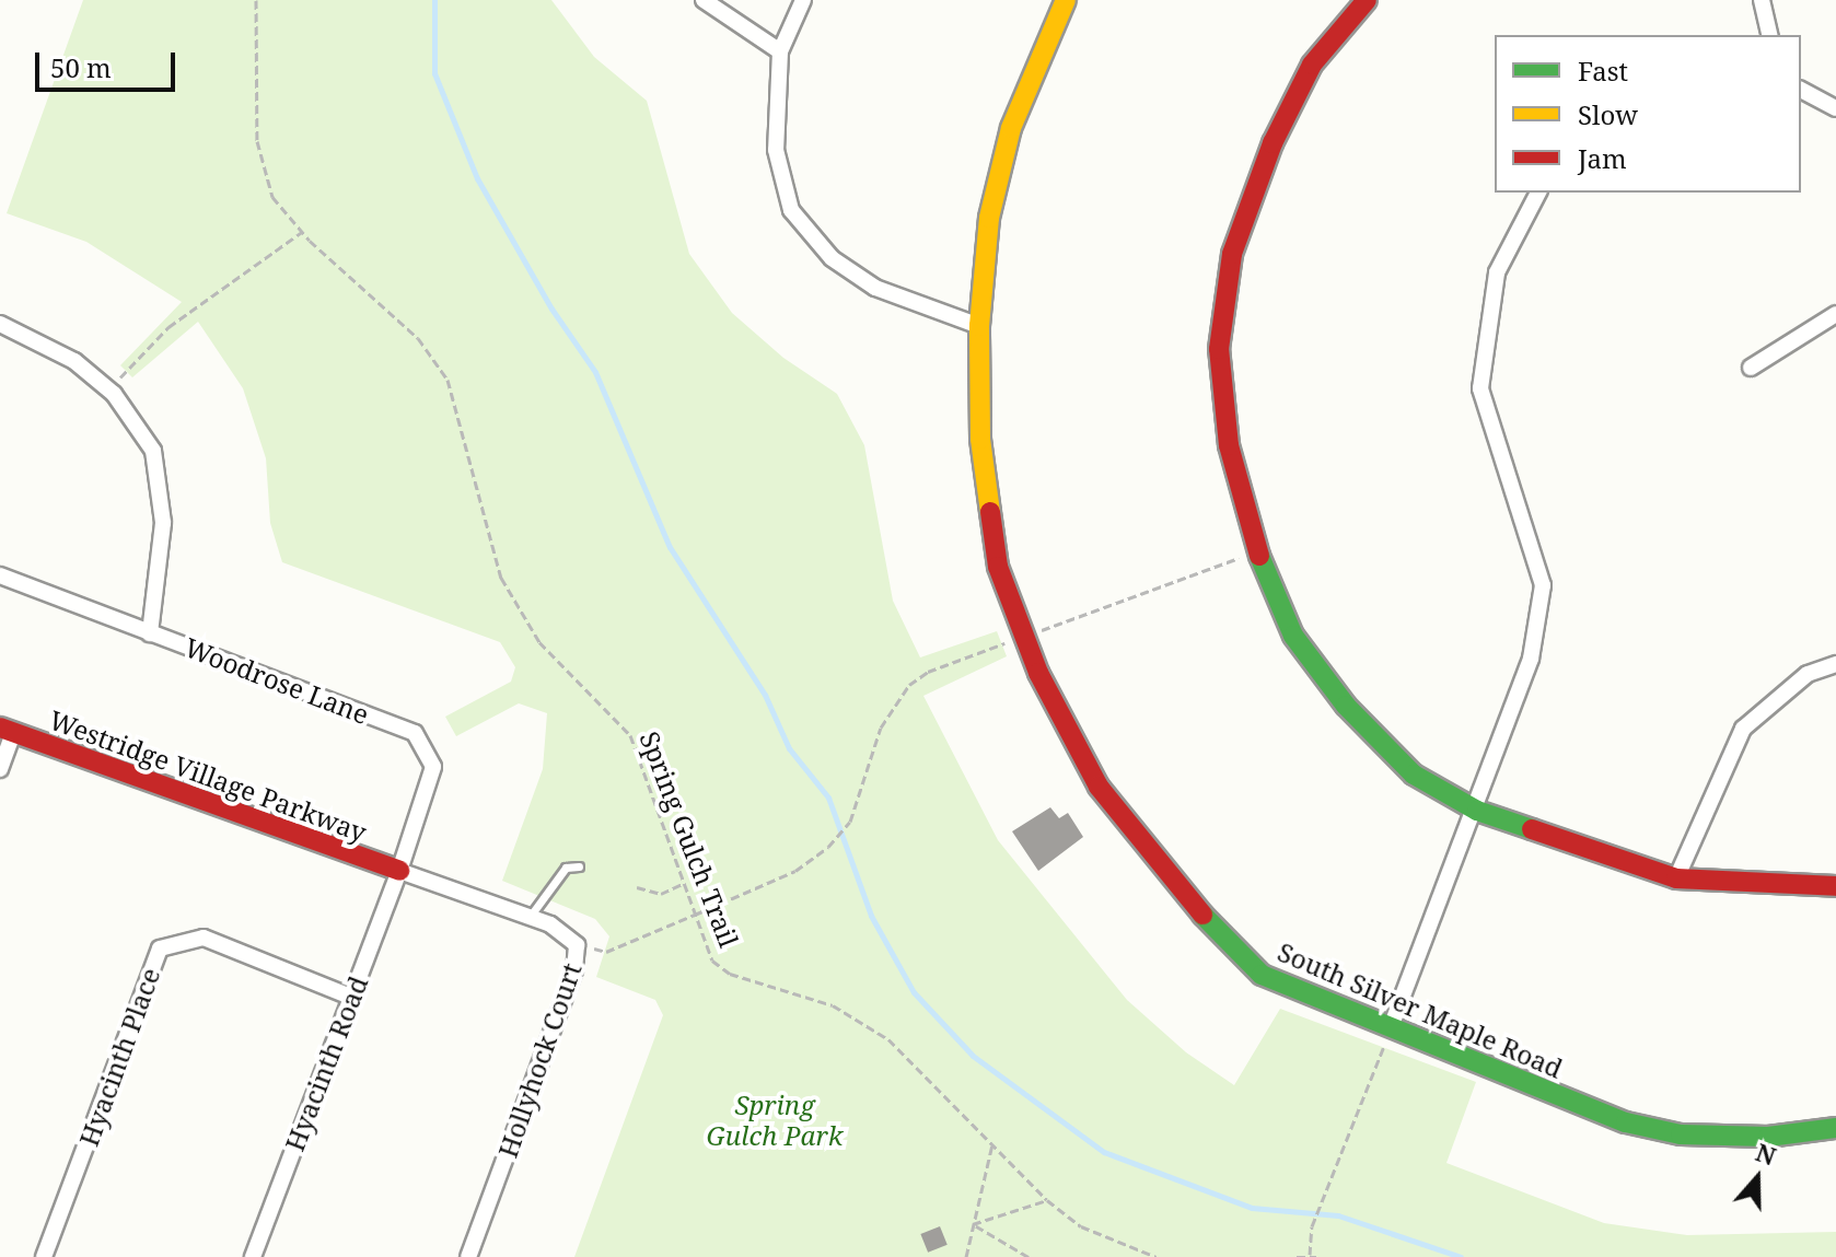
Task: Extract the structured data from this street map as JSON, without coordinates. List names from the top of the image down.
{
  "streets": {
    "street": [
      "Woodrose Lane",
      "Westridge Village Parkway",
      "South Silver Maple Road",
      "Hyacinth Place",
      "Hollyhock Court",
      "Hyacinth Road"
    ],
    "path": ["Spring Gulch Trail"]
  },
  "crossings": [
    ["Woodrose Lane", "Westridge Village Parkway"],
    ["Woodrose Lane", "Hollyhock Court"],
    ["Woodrose Lane", "Hyacinth Road"],
    ["Westridge Village Parkway", "Hollyhock Court"],
    ["Westridge Village Parkway", "Hyacinth Road"],
    ["Hyacinth Place", "Hyacinth Road"],
    ["Hollyhock Court", "Hyacinth Road"]
  ],
  "parks": ["Spring Gulch Park"],
  "legend": ["Fast", "Slow", "Jam"],
  "scale_bar": "50 m",
  "north": "top"
}
